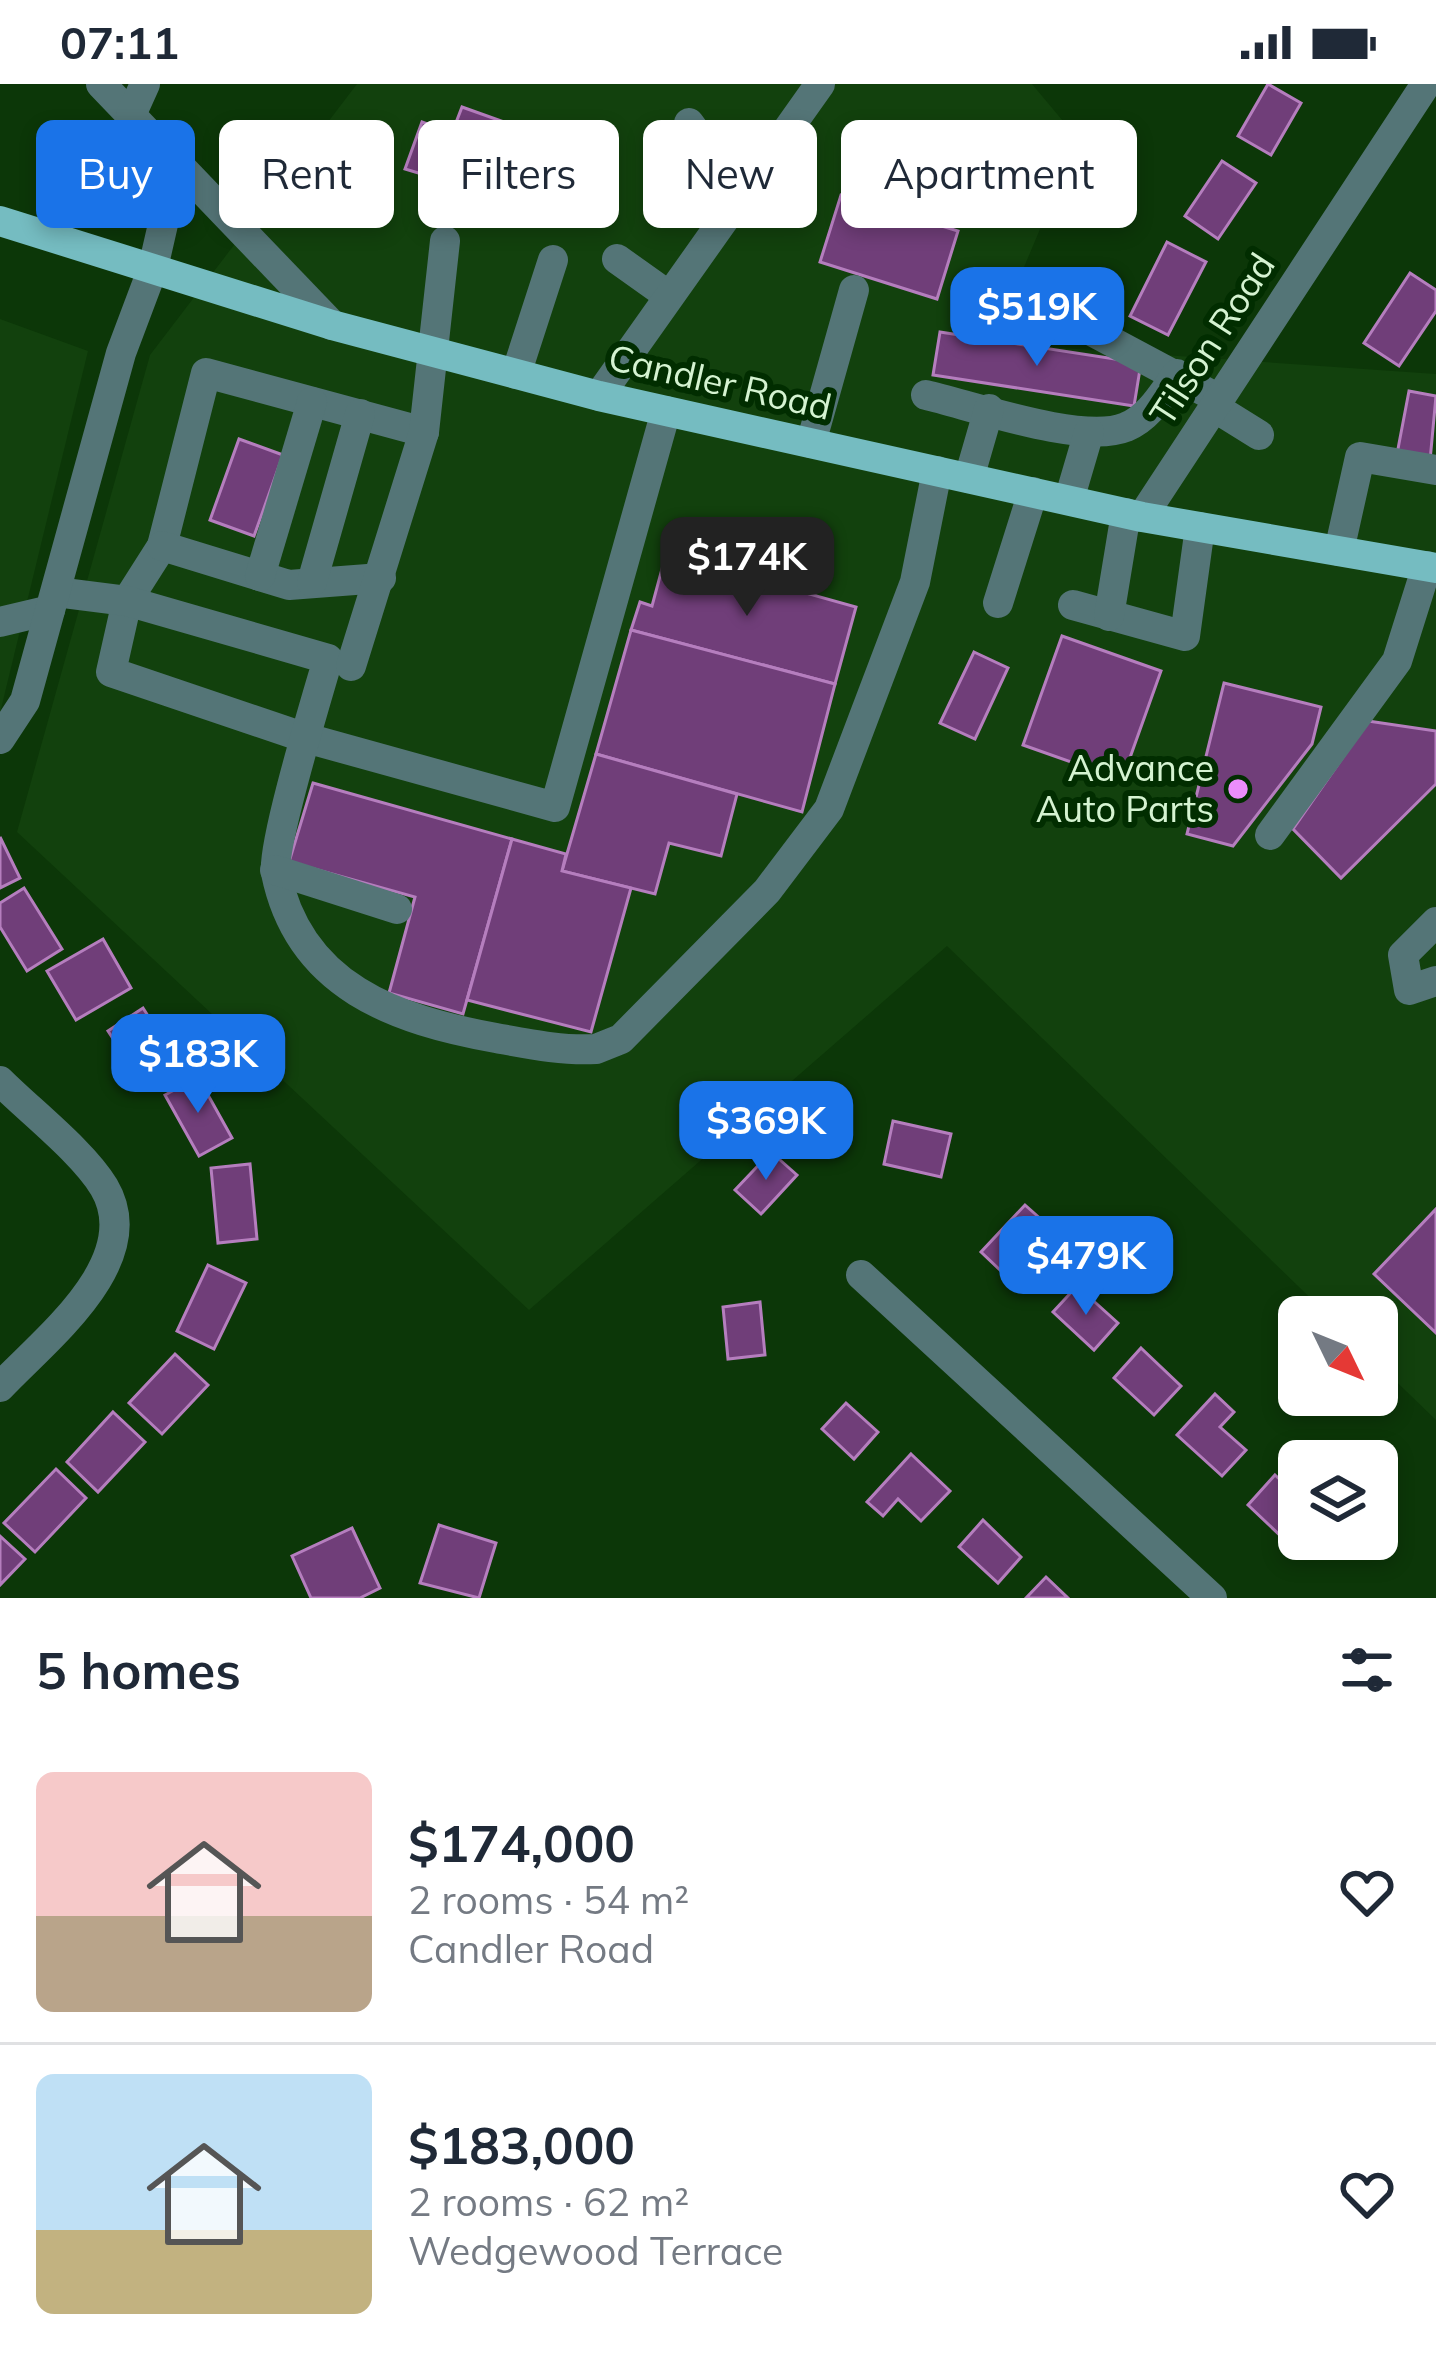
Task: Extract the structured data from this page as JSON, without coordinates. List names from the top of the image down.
{
  "streets": {
    "main road": ["Candler Road"],
    "street": ["Tilson Road"]
  },
  "crossings": [
    ["Tilson Road", "Candler Road"]
  ],
  "places": ["Advance Auto Parts"],
  "north": "bottom right",
  "page": {
    "status": "07:11",
    "chip": [
      "Buy",
      "Rent",
      "Filters",
      "New",
      "Apartment"
    ],
    "price": [
      "$519K",
      "$174K",
      "$183K",
      "$369K",
      "$479K"
    ],
    "heading": "5 homes",
    "list": [
      {
        "name": "$174,000",
        "note": "2 rooms · 54 m² · Candler Road"
      },
      {
        "name": "$183,000",
        "note": "2 rooms · 62 m² · Wedgewood Terrace"
      }
    ]
  }
}
